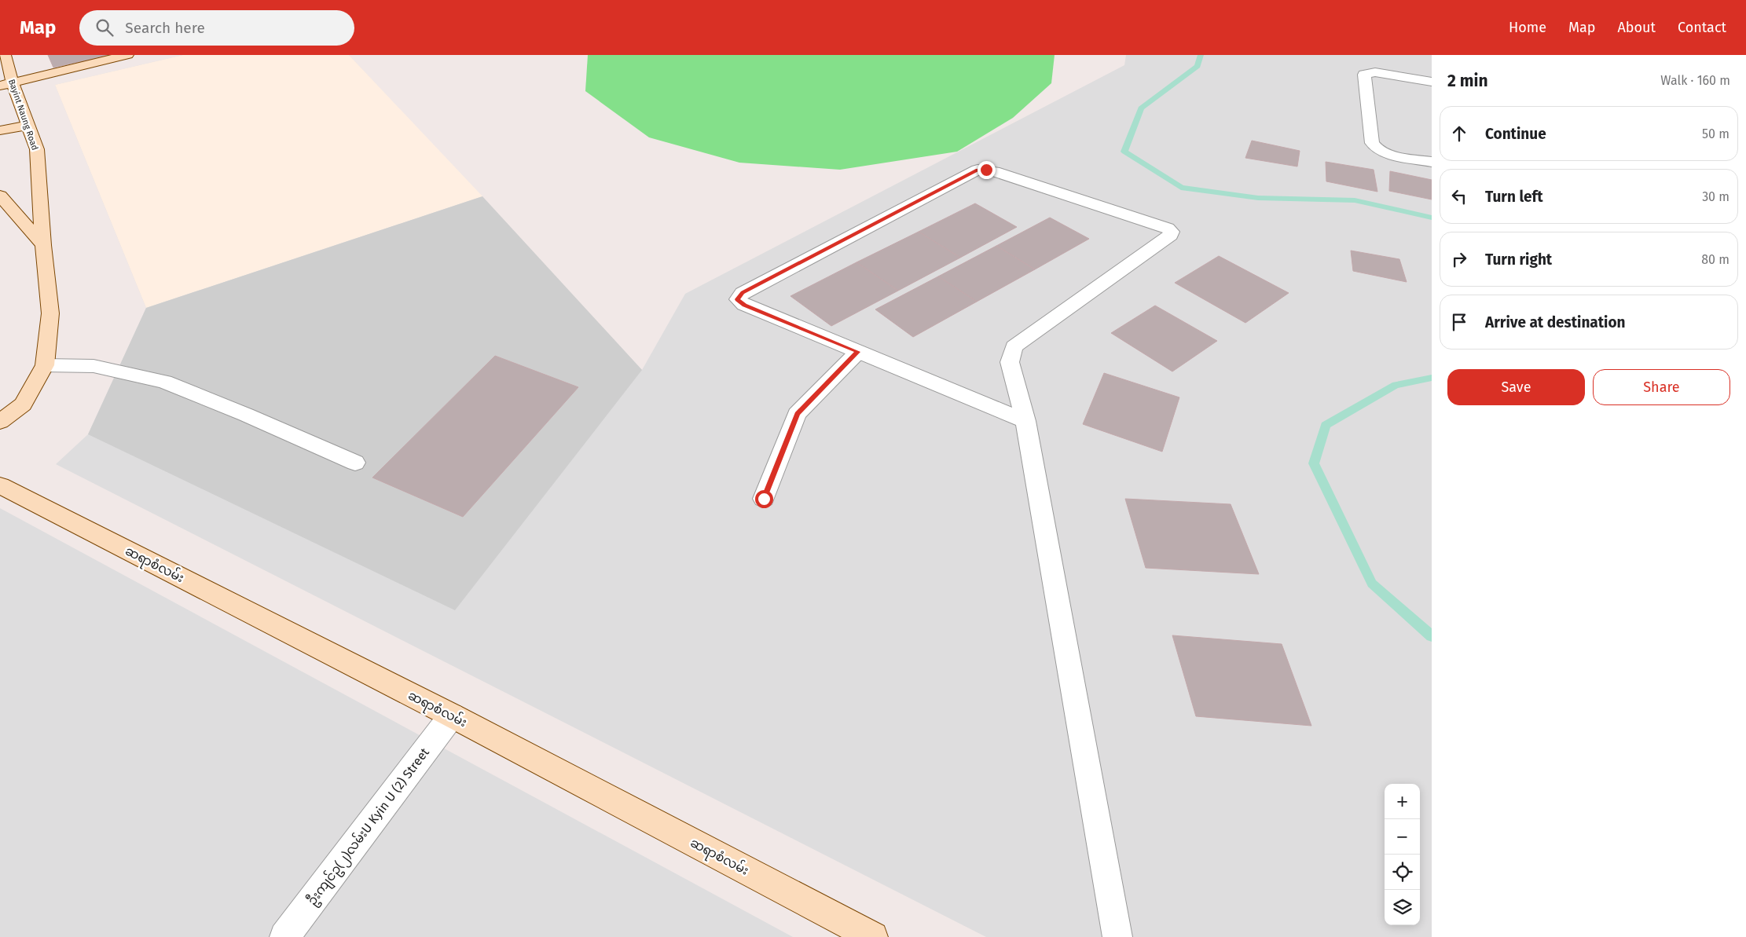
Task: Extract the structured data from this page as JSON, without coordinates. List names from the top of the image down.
{
  "streets": {
    "main road": ["Bayint Naung Road", "ဆရာစံလမ်း"],
    "street": ["ဦးကျင်ဥ(၂)လမ်းU Kyin U (2) Street"]
  },
  "crossings": [
    ["ဆရာစံလမ်း", "ဦးကျင်ဥ(၂)လမ်းU Kyin U (2) Street"]
  ],
  "page": {
    "header": "Map",
    "search": "Search here",
    "nav": [
      "Home",
      "Map",
      "About",
      "Contact"
    ],
    "heading": ["2 min", "Walk · 160 m"],
    "list": [
      ["Continue", "50 m"],
      ["Turn left", "30 m"],
      ["Turn right", "80 m"],
      "Arrive at destination"
    ],
    "buttons": ["Save", "Share"],
    "map_buttons": ["+", "−"]
  }
}
